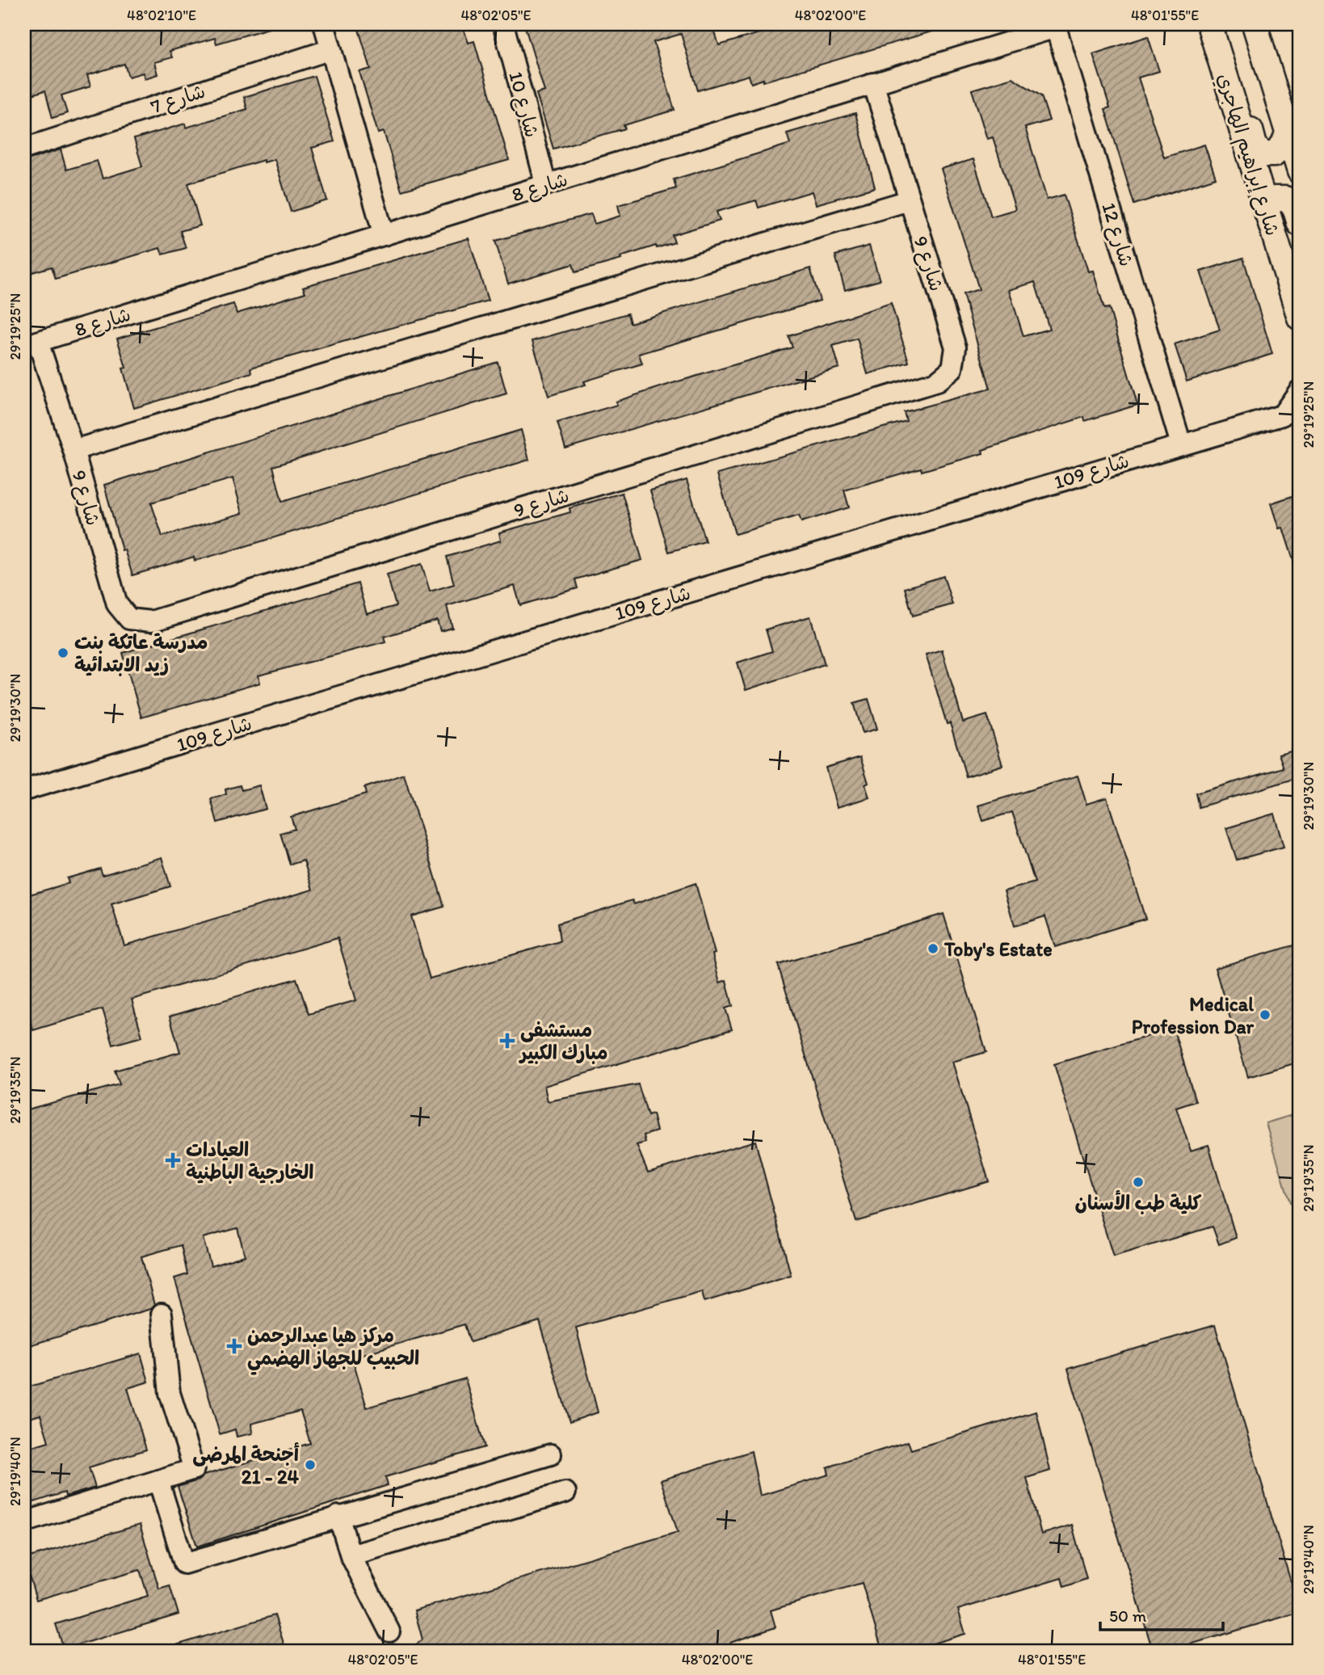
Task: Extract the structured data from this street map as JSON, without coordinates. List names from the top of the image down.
{
  "streets": {
    "main road": ["شارع إبراهيم الهاجري"],
    "street": [
      "شارع 7",
      "شارع 10",
      "شارع 8",
      "شارع 12",
      "شارع 9",
      "شارع 109"
    ]
  },
  "crossings": [
    ["شارع 10", "شارع 8"],
    ["شارع 8", "شارع 12"],
    ["شارع 8", "شارع 9"],
    ["شارع 12", "شارع 109"]
  ],
  "places": {
    "other": [
      "مدرسة عاتكة بنت زيد الابتدائية",
      "Toby's Estate",
      "Medical Profession Dar",
      "كلية طب الأسنان",
      "أجنحة المرضى 21 - 24"
    ],
    "health": ["مستشفى مبارك الكبير", "العيادات الخارجية الباطنية", "مركز هيا عبدالرحمن الحبيب للجهاز الهضمي"]
  },
  "scale_bar": "50 m",
  "coordinates": [
    "48°02'10\"E",
    "48°02'05\"E",
    "48°02'00\"E",
    "48°01'55\"E",
    "29°19'25\"N",
    "29°19'30\"N",
    "29°19'35\"N",
    "29°19'40\"N"
  ]
}
